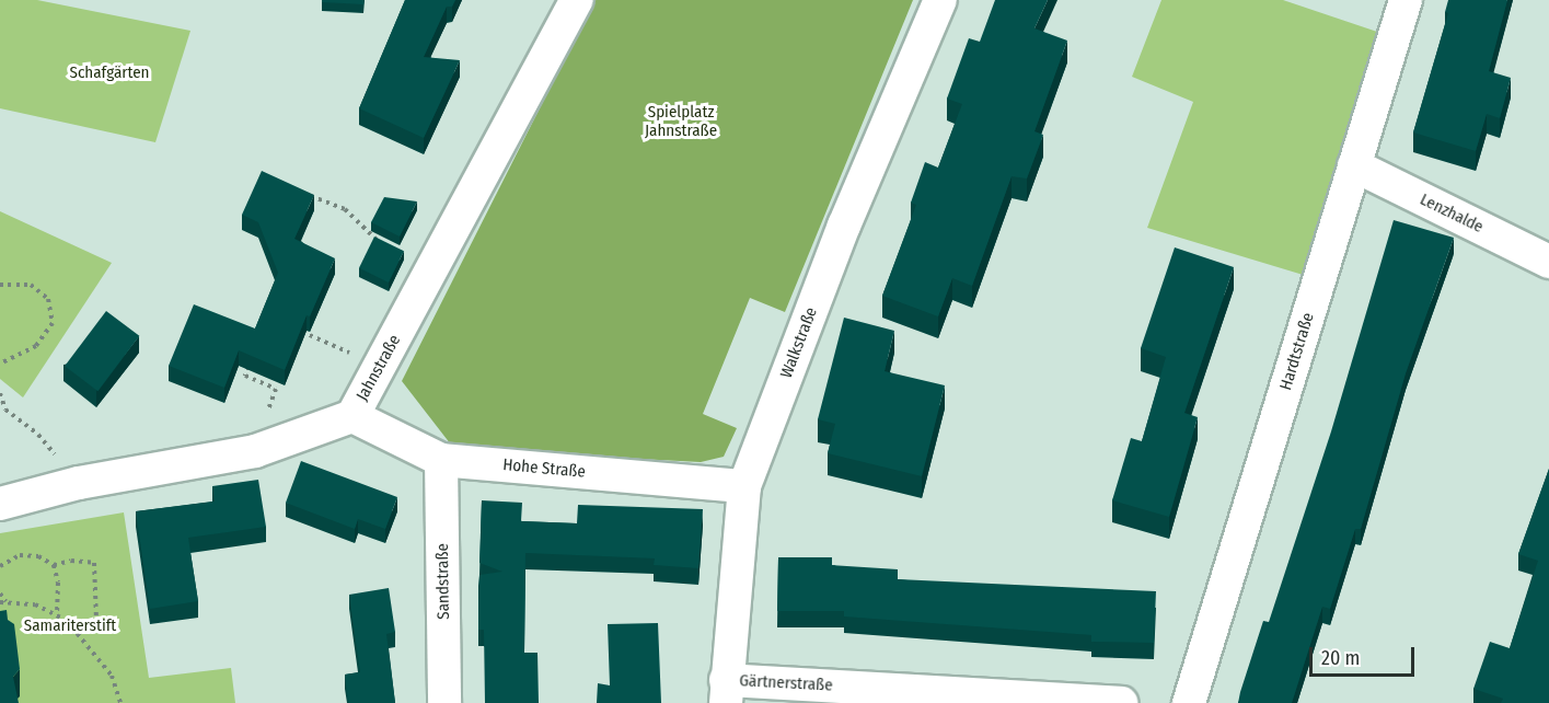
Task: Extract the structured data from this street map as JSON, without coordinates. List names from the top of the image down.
{
  "streets": {
    "street": [
      "Lenzhalde",
      "Walkstraße",
      "Hardtstraße",
      "Jahnstraße",
      "Hohe Straße",
      "Sandstraße",
      "Gärtnerstraße"
    ]
  },
  "crossings": [
    ["Lenzhalde", "Hardtstraße"],
    ["Walkstraße", "Hohe Straße"],
    ["Walkstraße", "Gärtnerstraße"],
    ["Jahnstraße", "Hohe Straße"],
    ["Hohe Straße", "Sandstraße"]
  ],
  "parks": ["Schafgärten", "Spielplatz Jahnstraße", "Samariterstift"],
  "scale_bar": "20 m"
}
